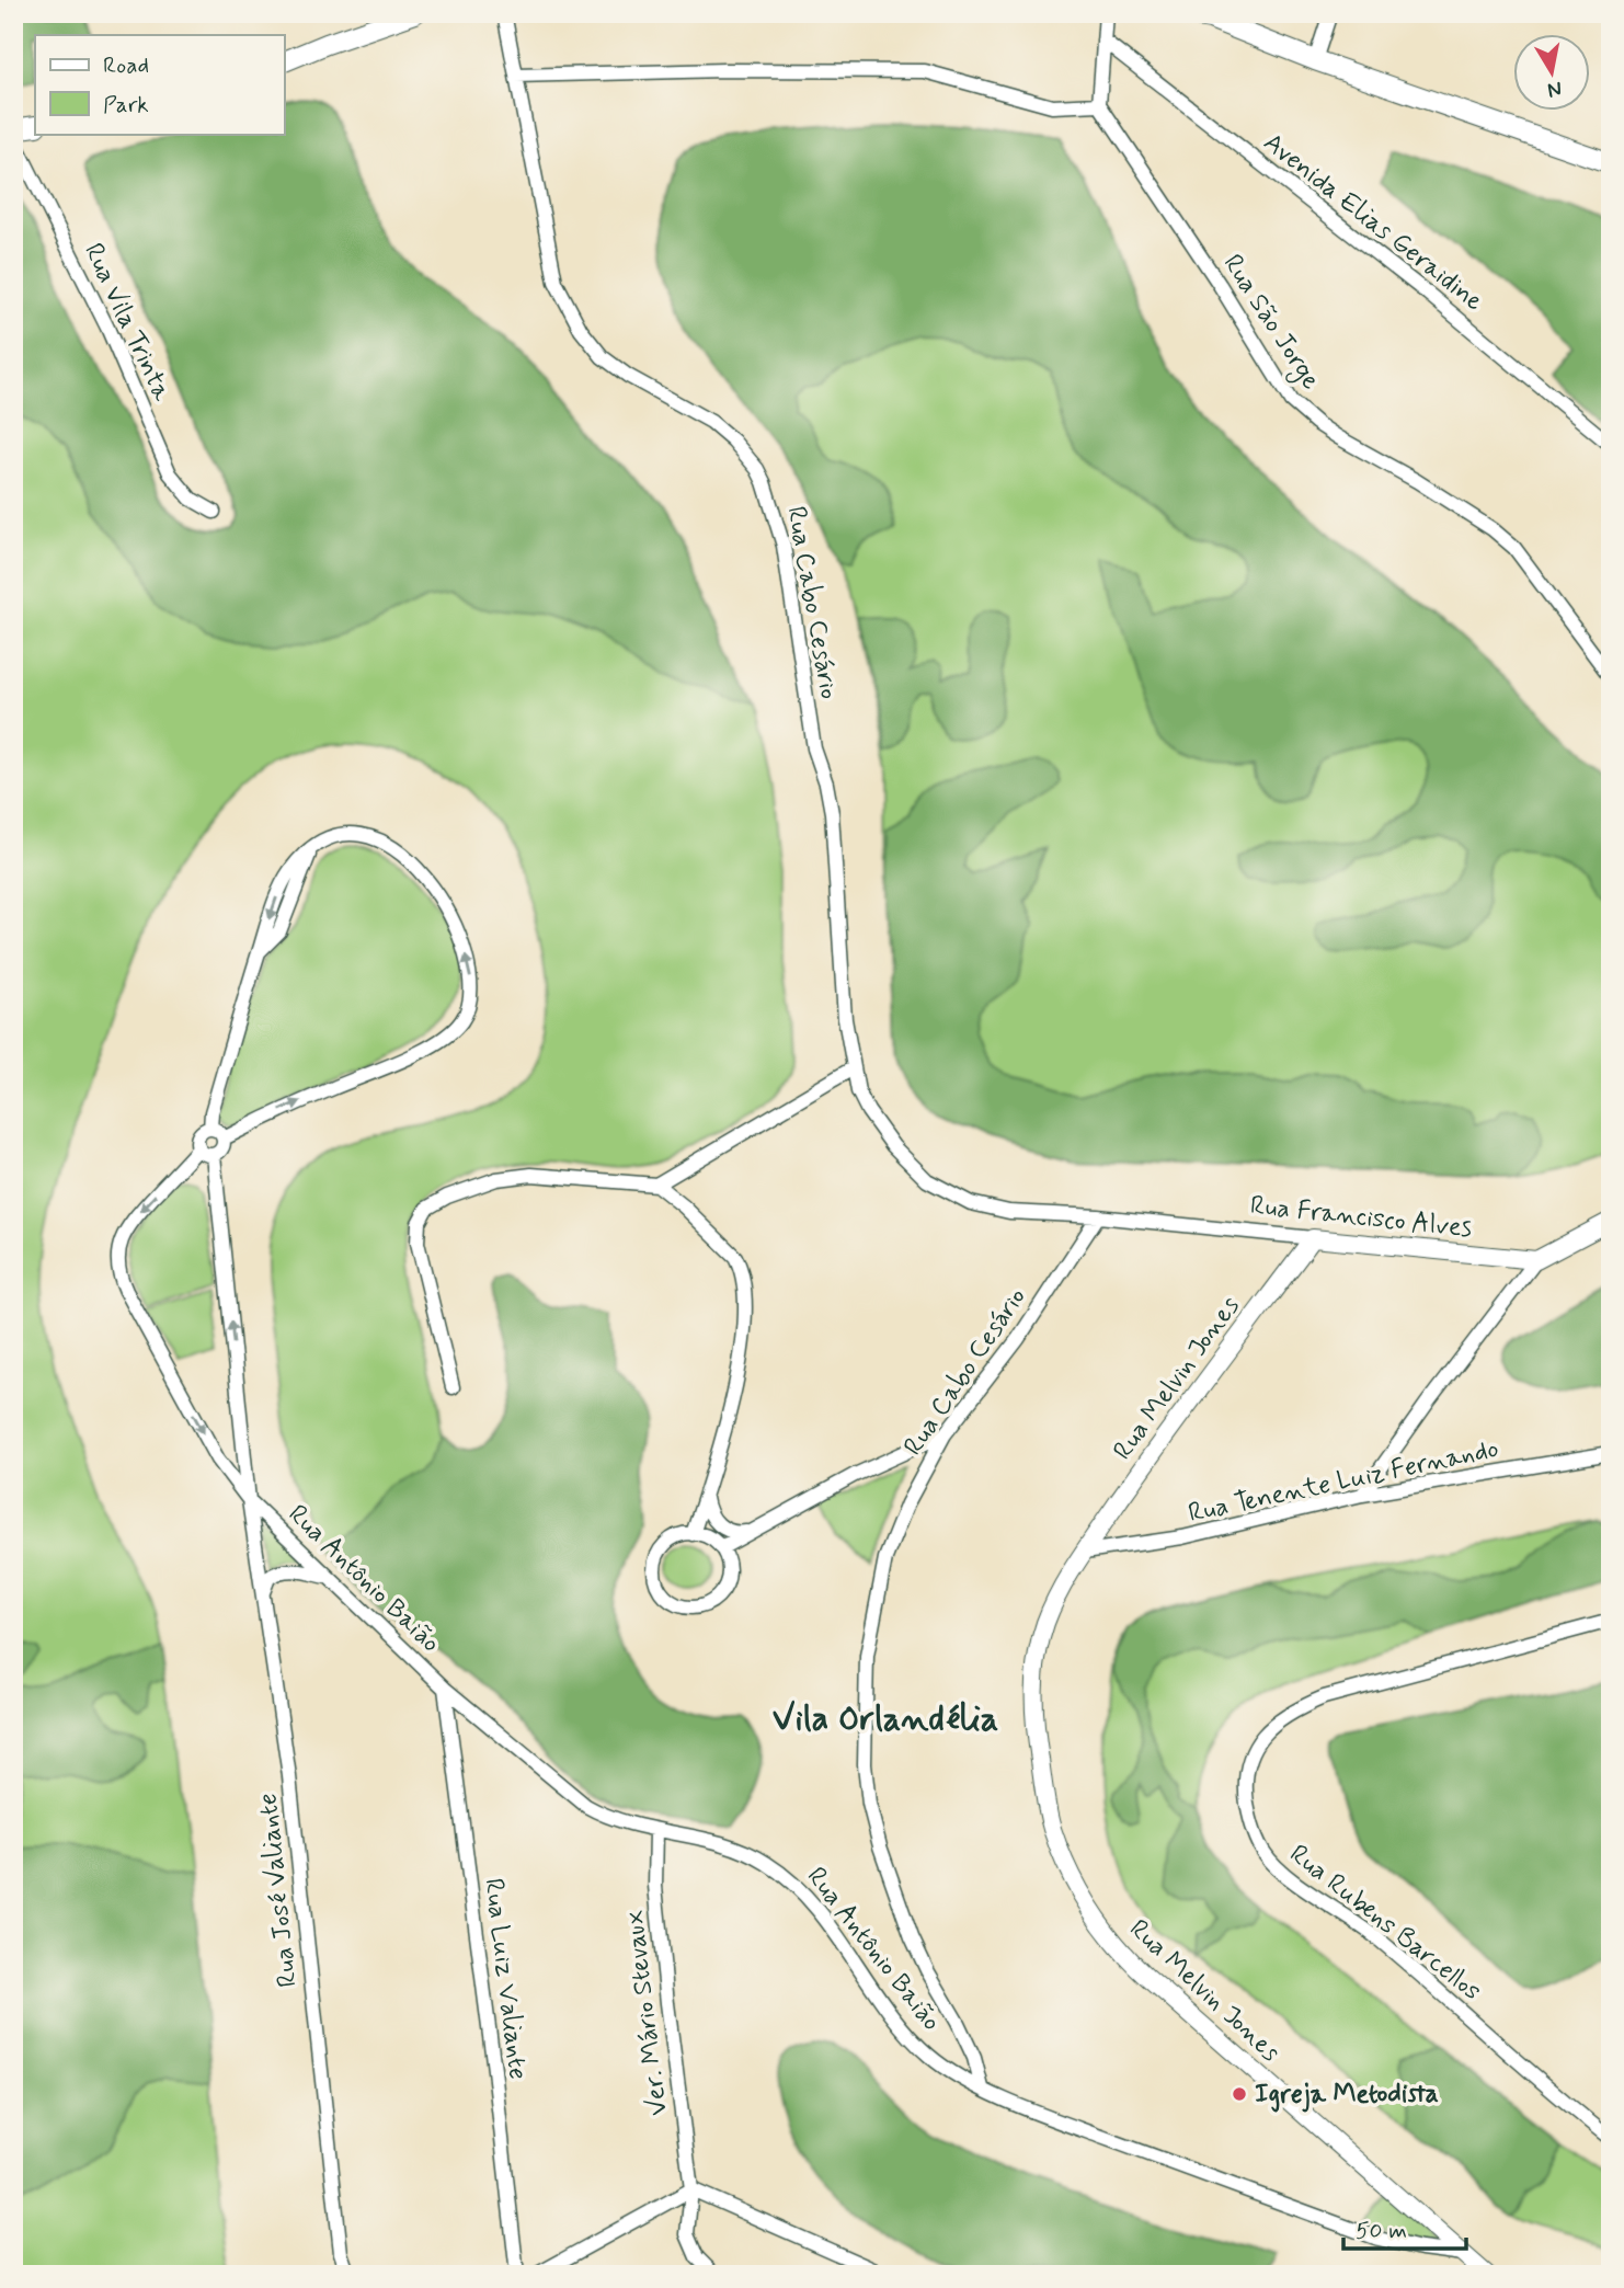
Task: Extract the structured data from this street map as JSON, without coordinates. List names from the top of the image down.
{
  "streets": {
    "street": [
      "Avenida Elias Geraidine",
      "Rua Vila Trinta",
      "Rua São Jorge",
      "Rua Cabo Cesário",
      "Rua Francisco Alves",
      "Rua Melvin Jones",
      "Rua Tenente Luiz Fernando",
      "Rua Antônio Baião",
      "Rua José Valiante",
      "Rua Rubens Barcellos",
      "Rua Luiz Valiante",
      "Ver. Mário Stevaux"
    ]
  },
  "crossings": [
    ["Rua Cabo Cesário", "Rua Francisco Alves"],
    ["Rua Cabo Cesário", "Rua Antônio Baião"],
    ["Rua Francisco Alves", "Rua Melvin Jones"],
    ["Rua Melvin Jones", "Rua Tenente Luiz Fernando"],
    ["Rua Melvin Jones", "Rua Antônio Baião"],
    ["Rua Antônio Baião", "Rua José Valiante"],
    ["Rua Antônio Baião", "Rua Luiz Valiante"],
    ["Rua Antônio Baião", "Ver. Mário Stevaux"]
  ],
  "districts": ["Vila Orlandélia"],
  "places": ["Igreja Metodista"],
  "legend": ["Road", "Park"],
  "scale_bar": "50 m",
  "north": "bottom"
}
